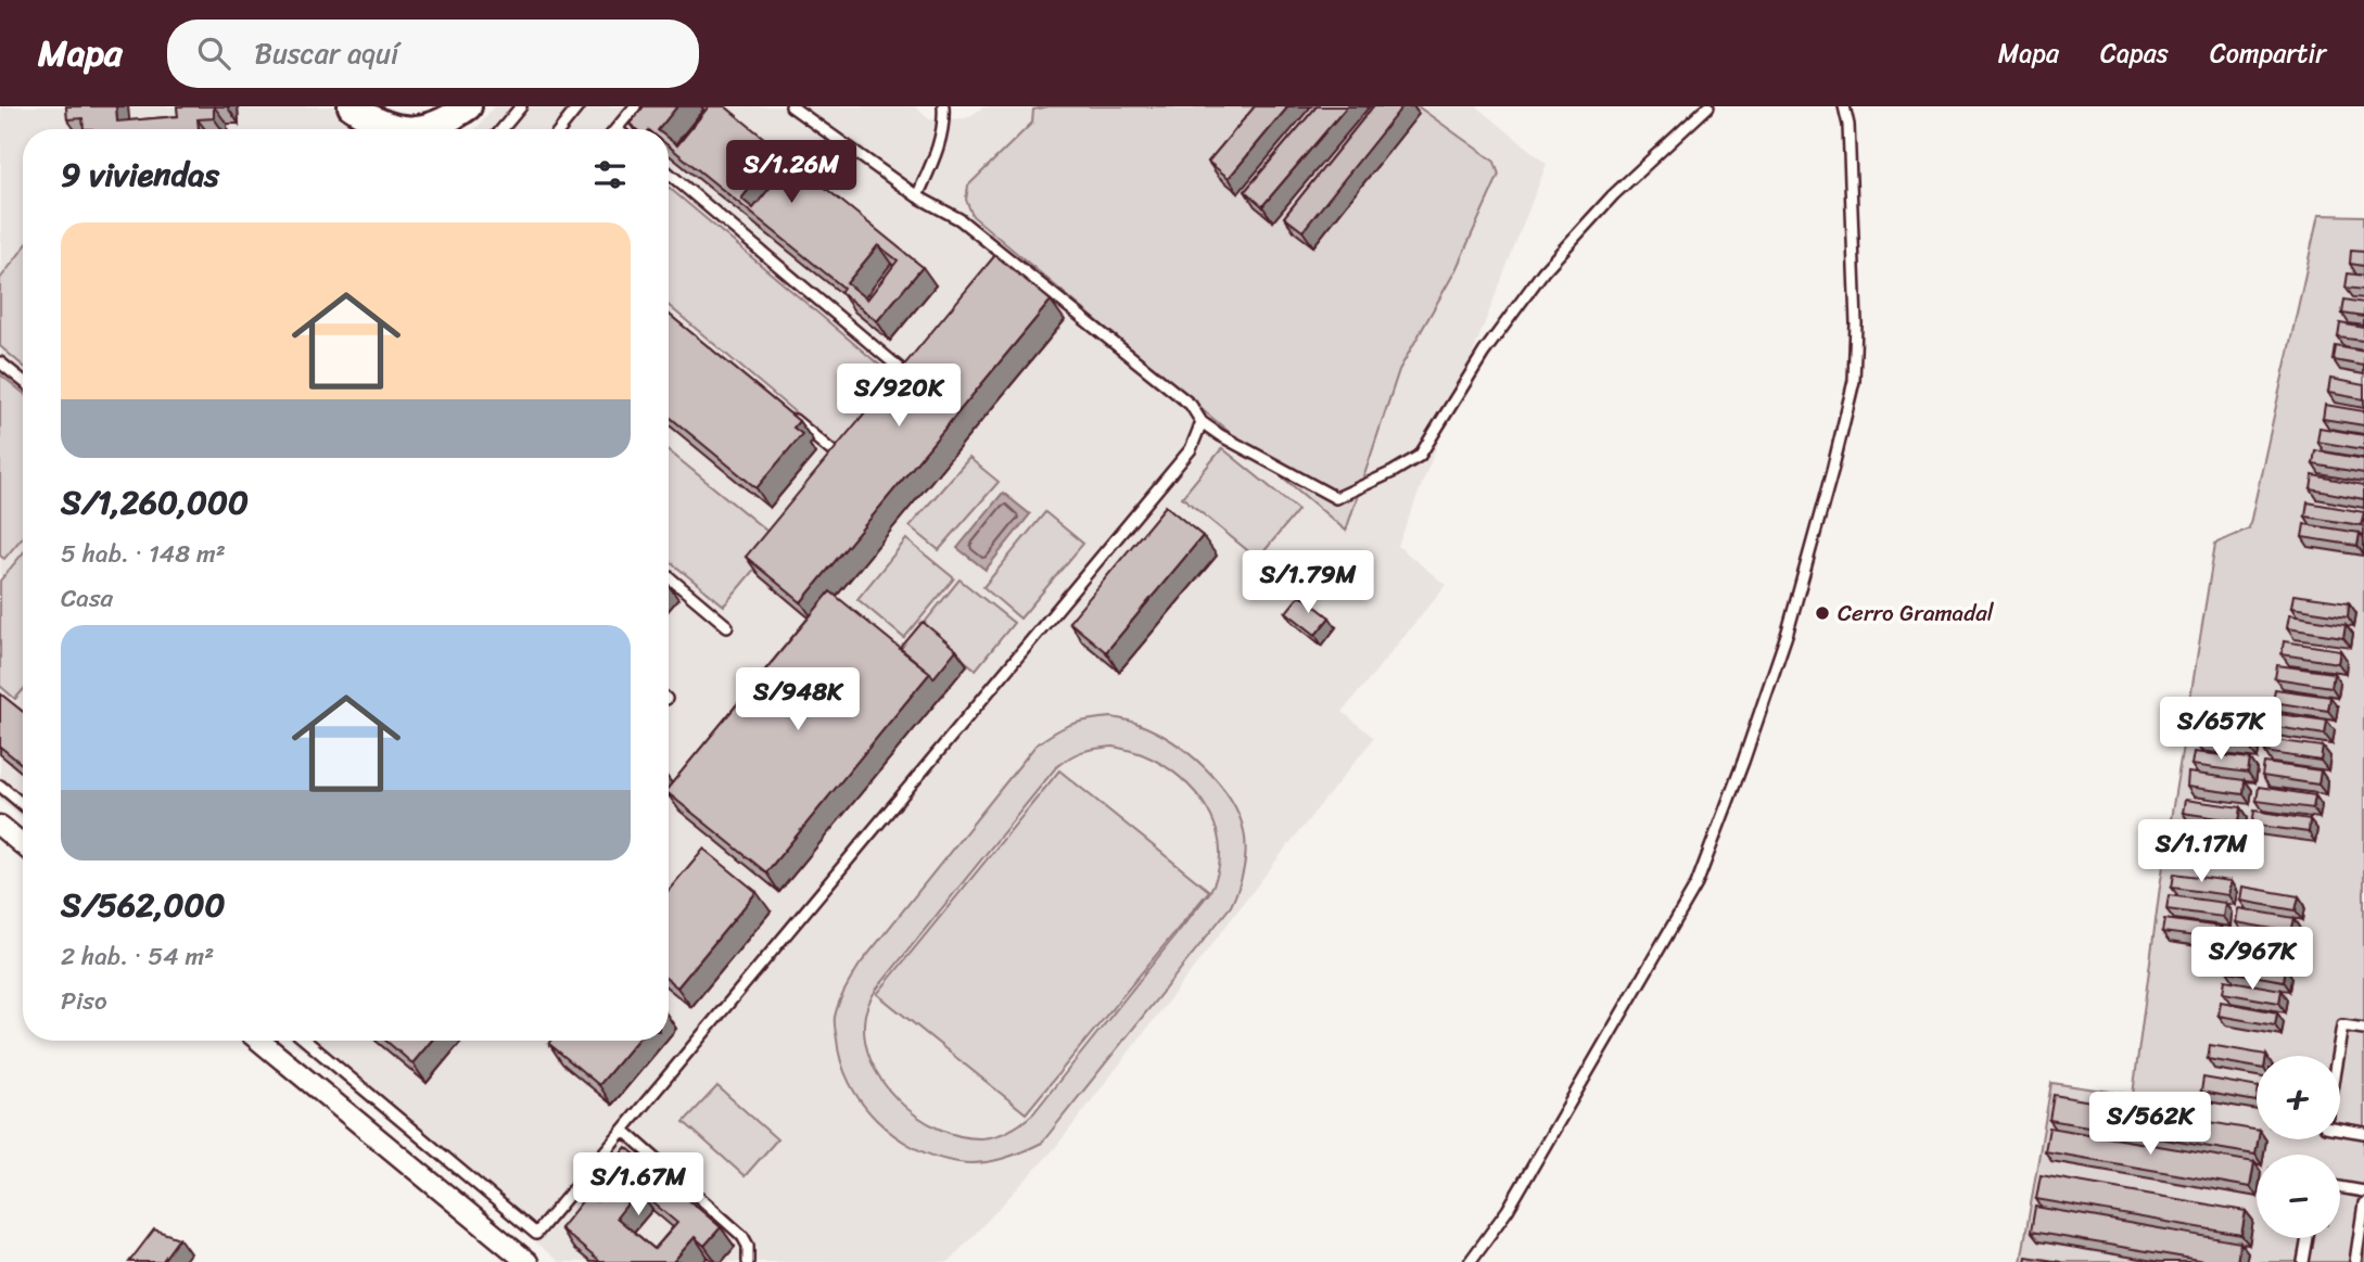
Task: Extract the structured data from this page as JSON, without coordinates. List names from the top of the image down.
{
  "places": ["Cerro Gramadal"],
  "page": {
    "header": "Mapa",
    "search": "Buscar aquí",
    "nav": ["Mapa", "Capas", "Compartir"],
    "heading": "9 viviendas",
    "price": [
      "S/1.26M",
      "S/920K",
      "S/1.79M",
      "S/948K",
      "S/657K",
      "S/1.17M",
      "S/967K",
      "S/562K",
      "S/1.67M"
    ],
    "list": [
      {
        "name": "S/1,260,000",
        "note": "5 hab. · 148 m² · Casa"
      },
      {
        "name": "S/562,000",
        "note": "2 hab. · 54 m² · Piso"
      }
    ],
    "map_buttons": ["+", "−"]
  }
}
